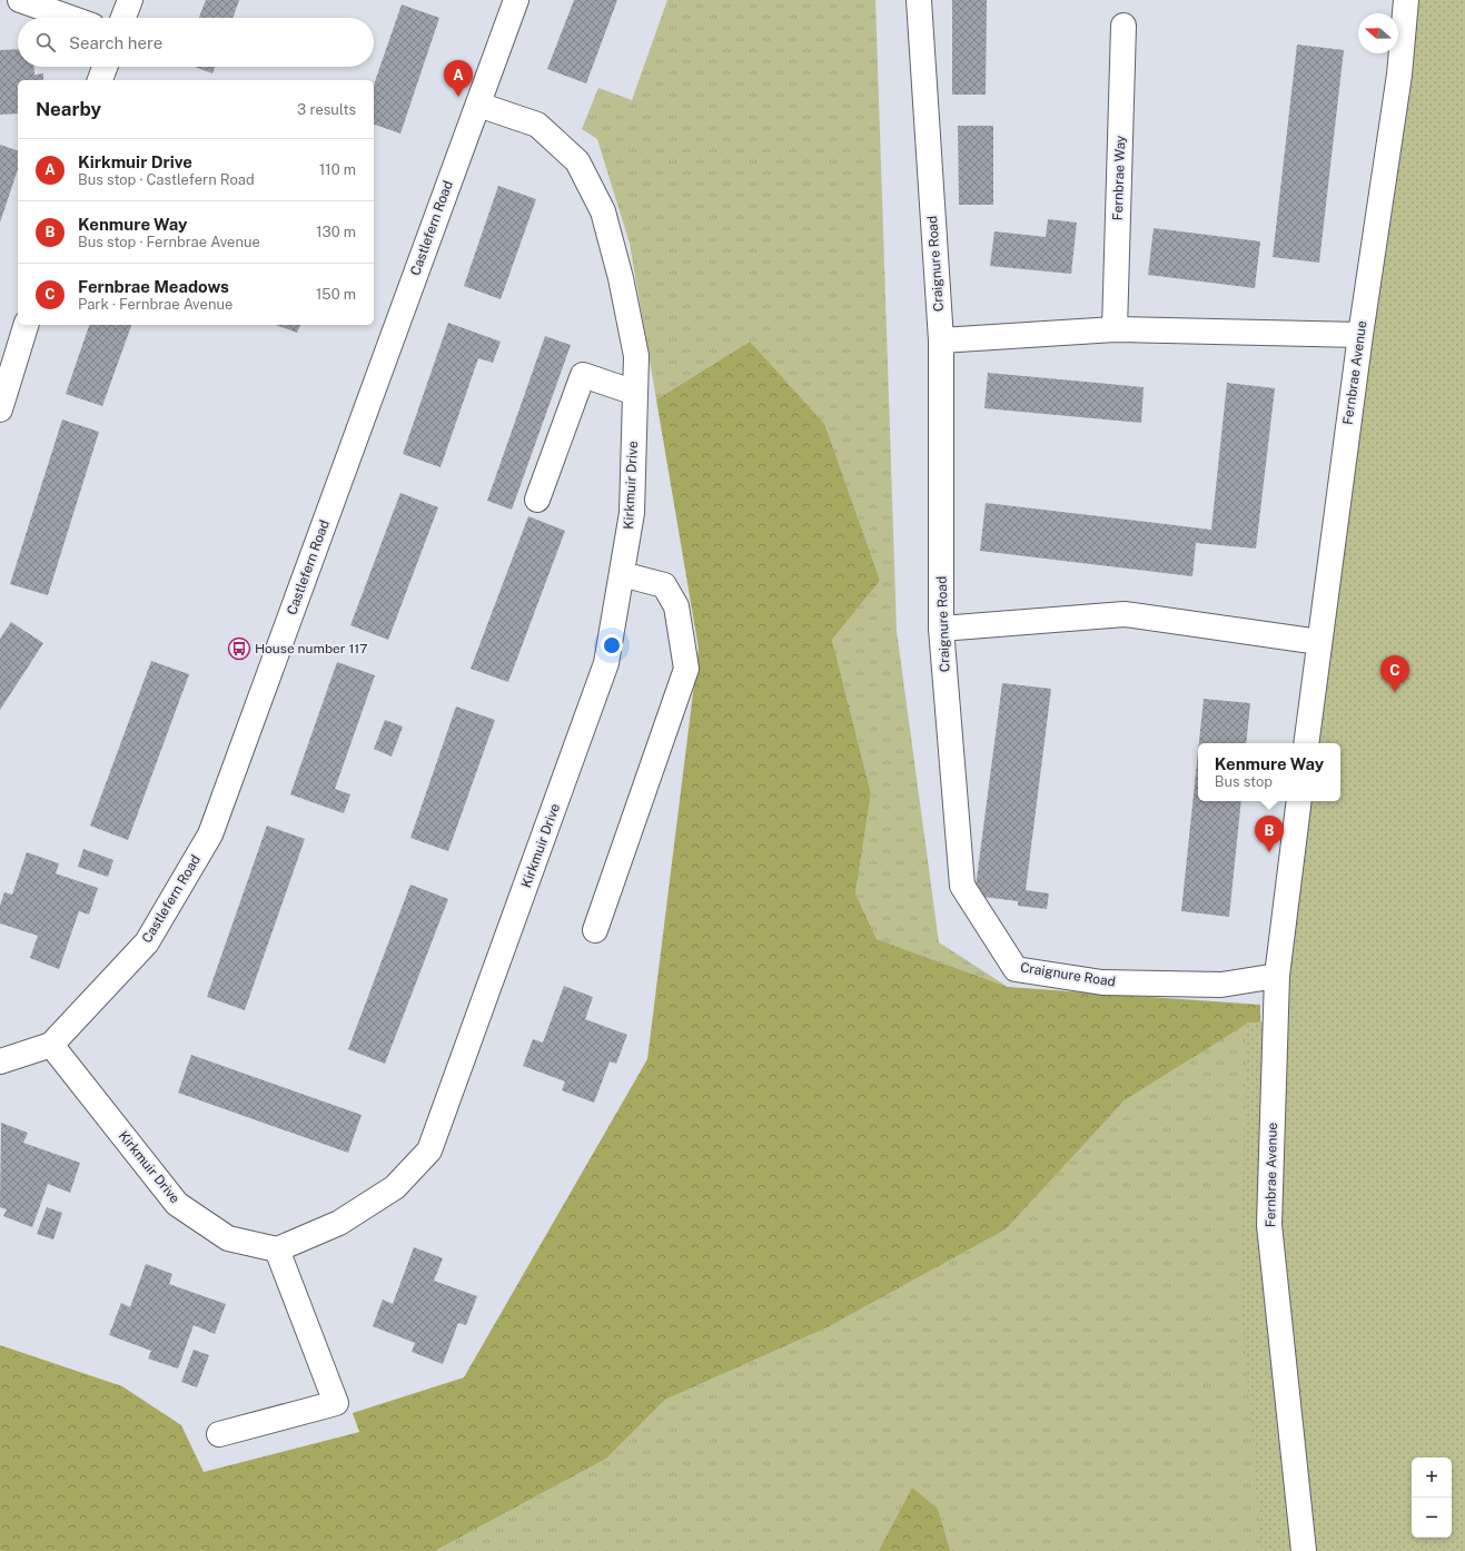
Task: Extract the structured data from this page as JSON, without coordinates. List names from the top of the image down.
{
  "streets": {
    "street": [
      "Fernbrae Way",
      "Castlefern Road",
      "Craignure Road",
      "Fernbrae Avenue",
      "Kirkmuir Drive"
    ]
  },
  "crossings": [
    ["Castlefern Road", "Kirkmuir Drive"],
    ["Craignure Road", "Fernbrae Avenue"]
  ],
  "places": {
    "bus stop": ["House number 117"]
  },
  "north": "left",
  "page": {
    "search": "Search here",
    "pins": ["A", "C", "B"],
    "heading": ["Nearby", "3 results"],
    "list": [
      {
        "mark": "A",
        "name": "Kirkmuir Drive",
        "note": "Bus stop · Castlefern Road",
        "value": "110 m"
      },
      {
        "mark": "B",
        "name": "Kenmure Way",
        "note": "Bus stop · Fernbrae Avenue",
        "value": "130 m"
      },
      {
        "mark": "C",
        "name": "Fernbrae Meadows",
        "note": "Park · Fernbrae Avenue",
        "value": "150 m"
      }
    ],
    "popup": ["Kenmure Way", "Bus stop"],
    "map_buttons": ["+", "−"]
  }
}
